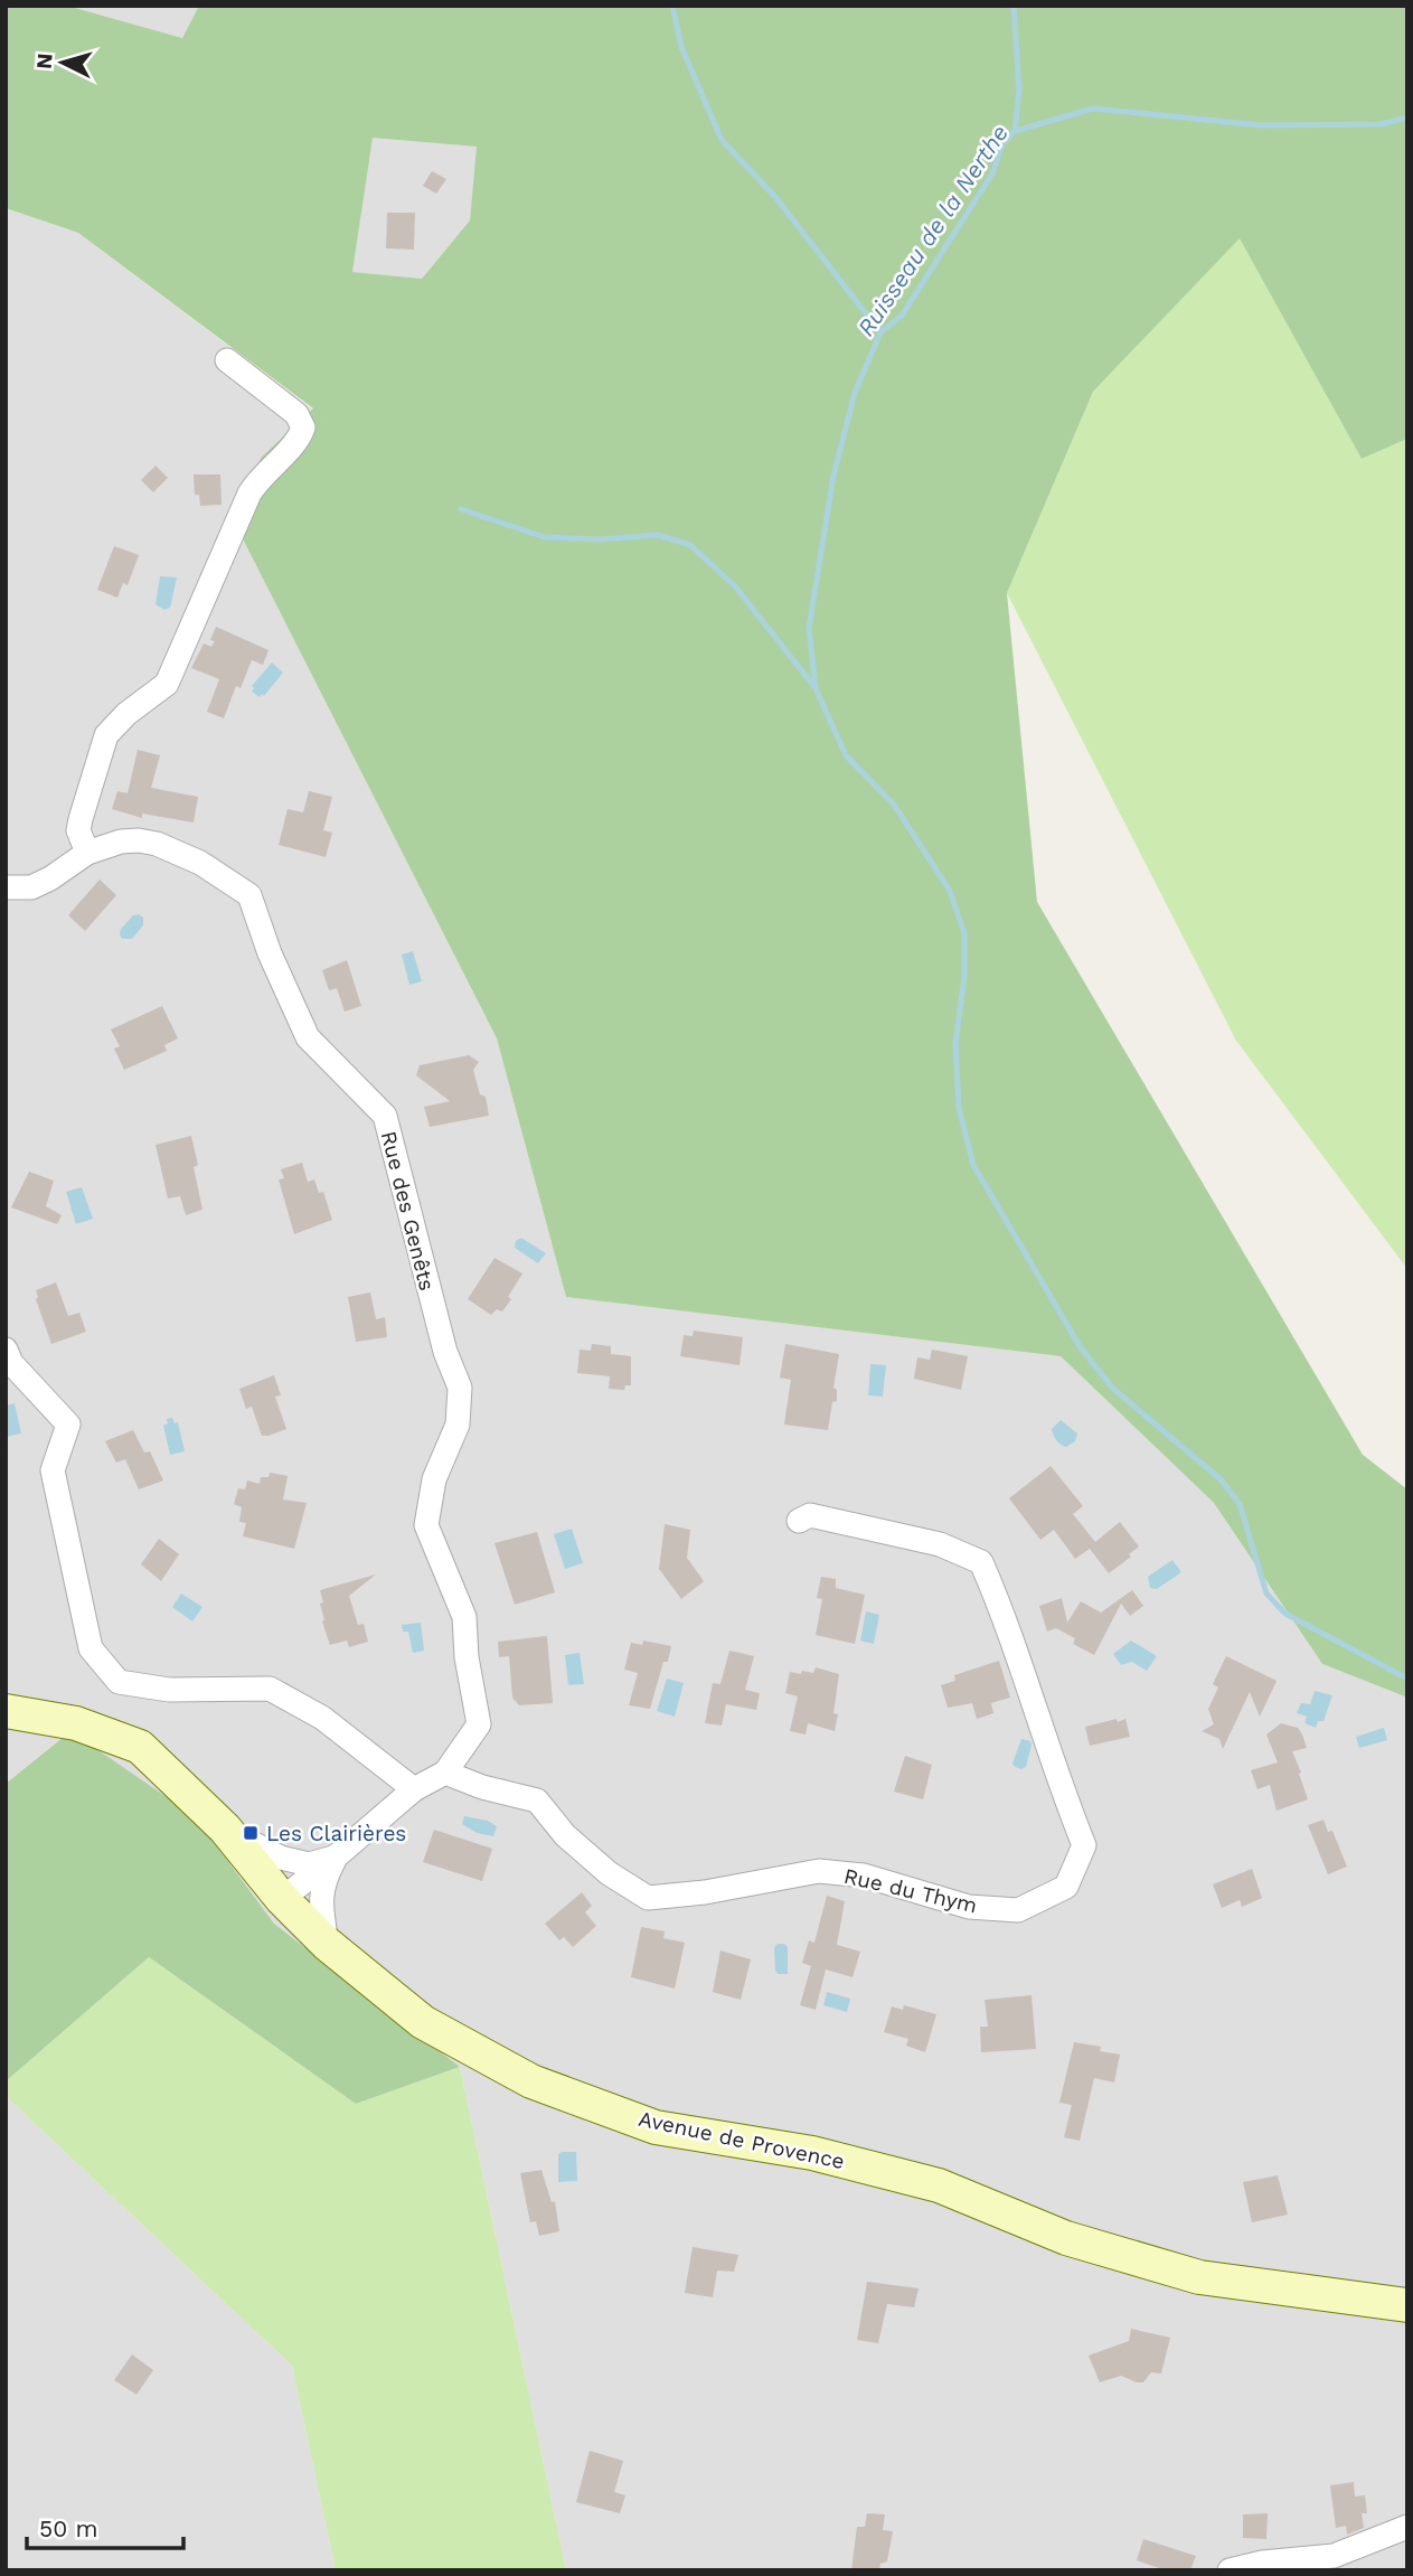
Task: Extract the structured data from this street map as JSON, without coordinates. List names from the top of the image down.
{
  "streets": {
    "street": ["Rue des Genêts", "Rue du Thym", "Avenue de Provence"]
  },
  "crossings": [
    ["Rue des Genêts", "Rue du Thym"],
    ["Rue des Genêts", "Avenue de Provence"]
  ],
  "water": ["Ruisseau de la Nerthe"],
  "places": {
    "transit": ["Les Clairières"]
  },
  "scale_bar": "50 m",
  "north": "left"
}
